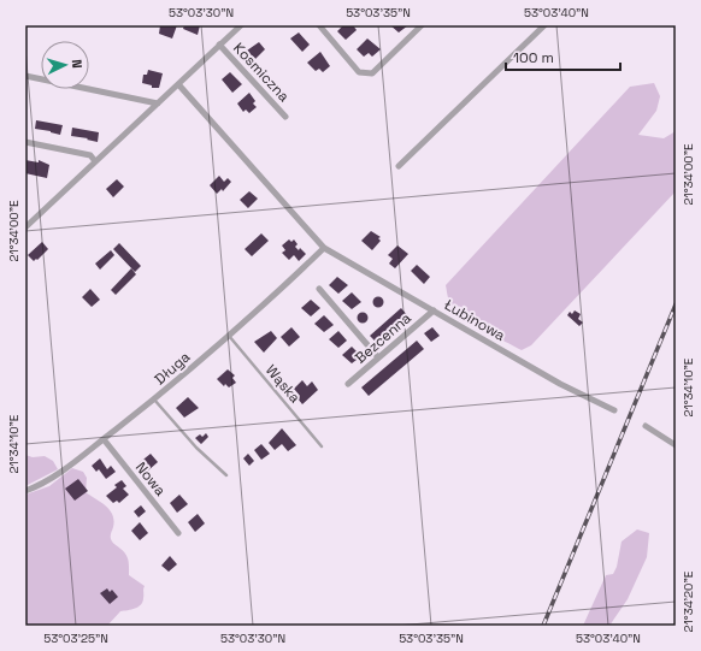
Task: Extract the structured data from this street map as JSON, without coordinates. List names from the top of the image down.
{
  "streets": {
    "street": [
      "Kosmiczna",
      "Łubinowa",
      "Bezcenna",
      "Długa",
      "Nowa"
    ],
    "lane": ["Wąska"]
  },
  "crossings": [
    ["Łubinowa", "Bezcenna"],
    ["Łubinowa", "Długa"],
    ["Długa", "Wąska"],
    ["Długa", "Nowa"]
  ],
  "scale_bar": "100 m",
  "north": "right",
  "coordinates": [
    "53°03'30\"N",
    "53°03'35\"N",
    "53°03'40\"N",
    "21°34'00\"E",
    "21°34'10\"E",
    "21°34'20\"E",
    "53°03'25\"N"
  ]
}
